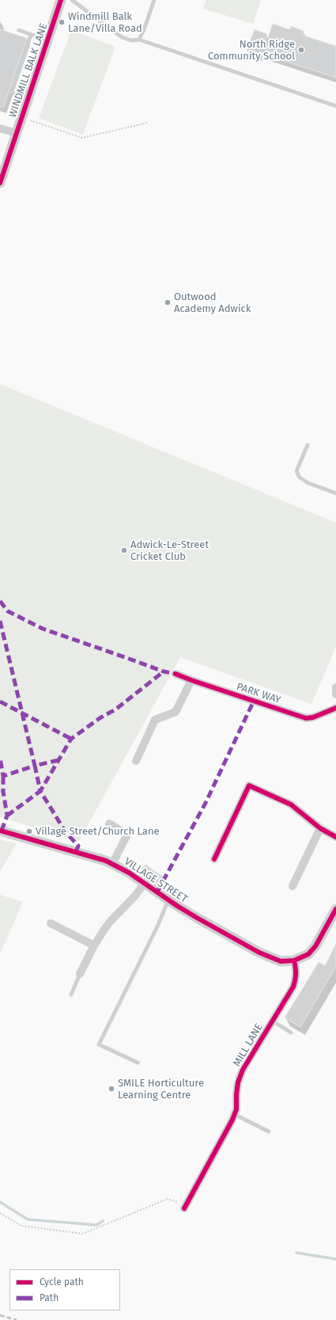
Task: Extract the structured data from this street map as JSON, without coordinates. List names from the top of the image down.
{
  "streets": {
    "street": [
      "WINDMILL BALK LANE",
      "PARK WAY",
      "VILLAGE STREET",
      "MILL LANE"
    ]
  },
  "crossings": [
    ["VILLAGE STREET", "MILL LANE"]
  ],
  "places": [
    "Windmill Balk Lane/Villa Road",
    "North Ridge Community School",
    "Outwood Academy Adwick",
    "Adwick-Le-Street Cricket Club",
    "Village Street/Church Lane",
    "SMILE Horticulture Learning Centre"
  ],
  "legend": ["Cycle path", "Path"]
}
